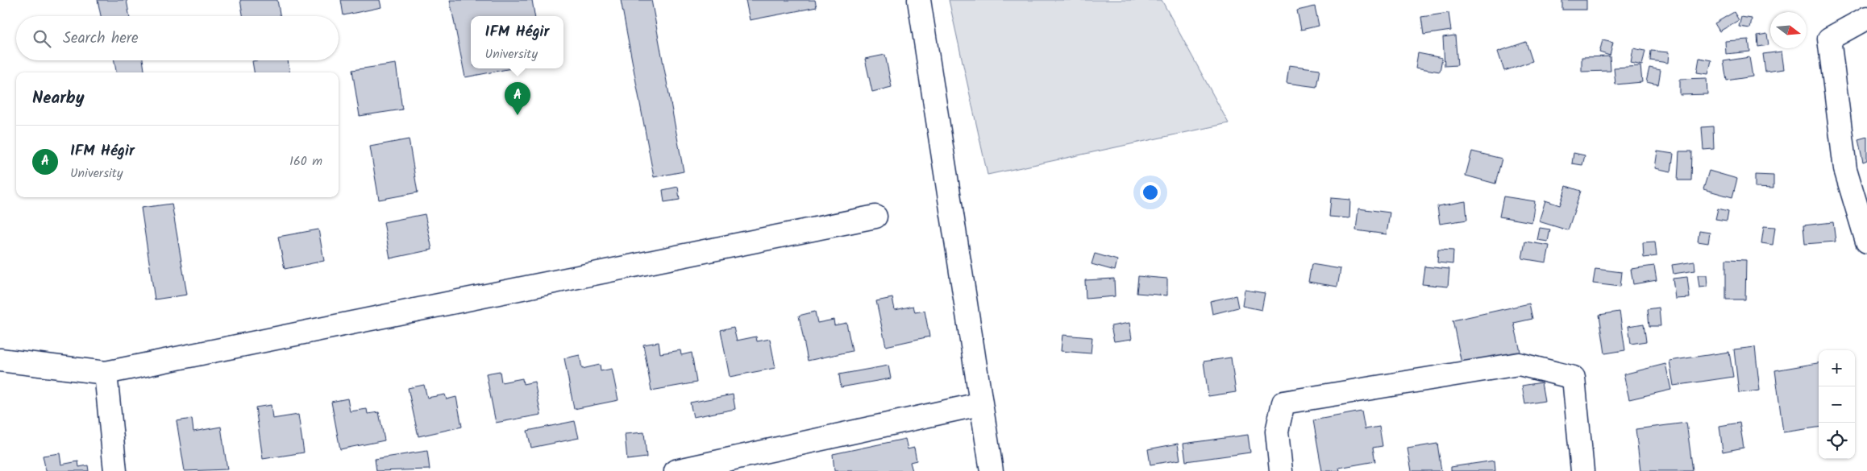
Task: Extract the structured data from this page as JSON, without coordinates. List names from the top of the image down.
{
  "north": "right",
  "page": {
    "popup": ["IFM Hégir", "University"],
    "search": "Search here",
    "heading": "Nearby",
    "pins": "A",
    "list": [
      {
        "mark": "A",
        "name": "IFM Hégir",
        "note": "University",
        "value": "160 m"
      }
    ],
    "map_buttons": ["+", "−"]
  }
}
